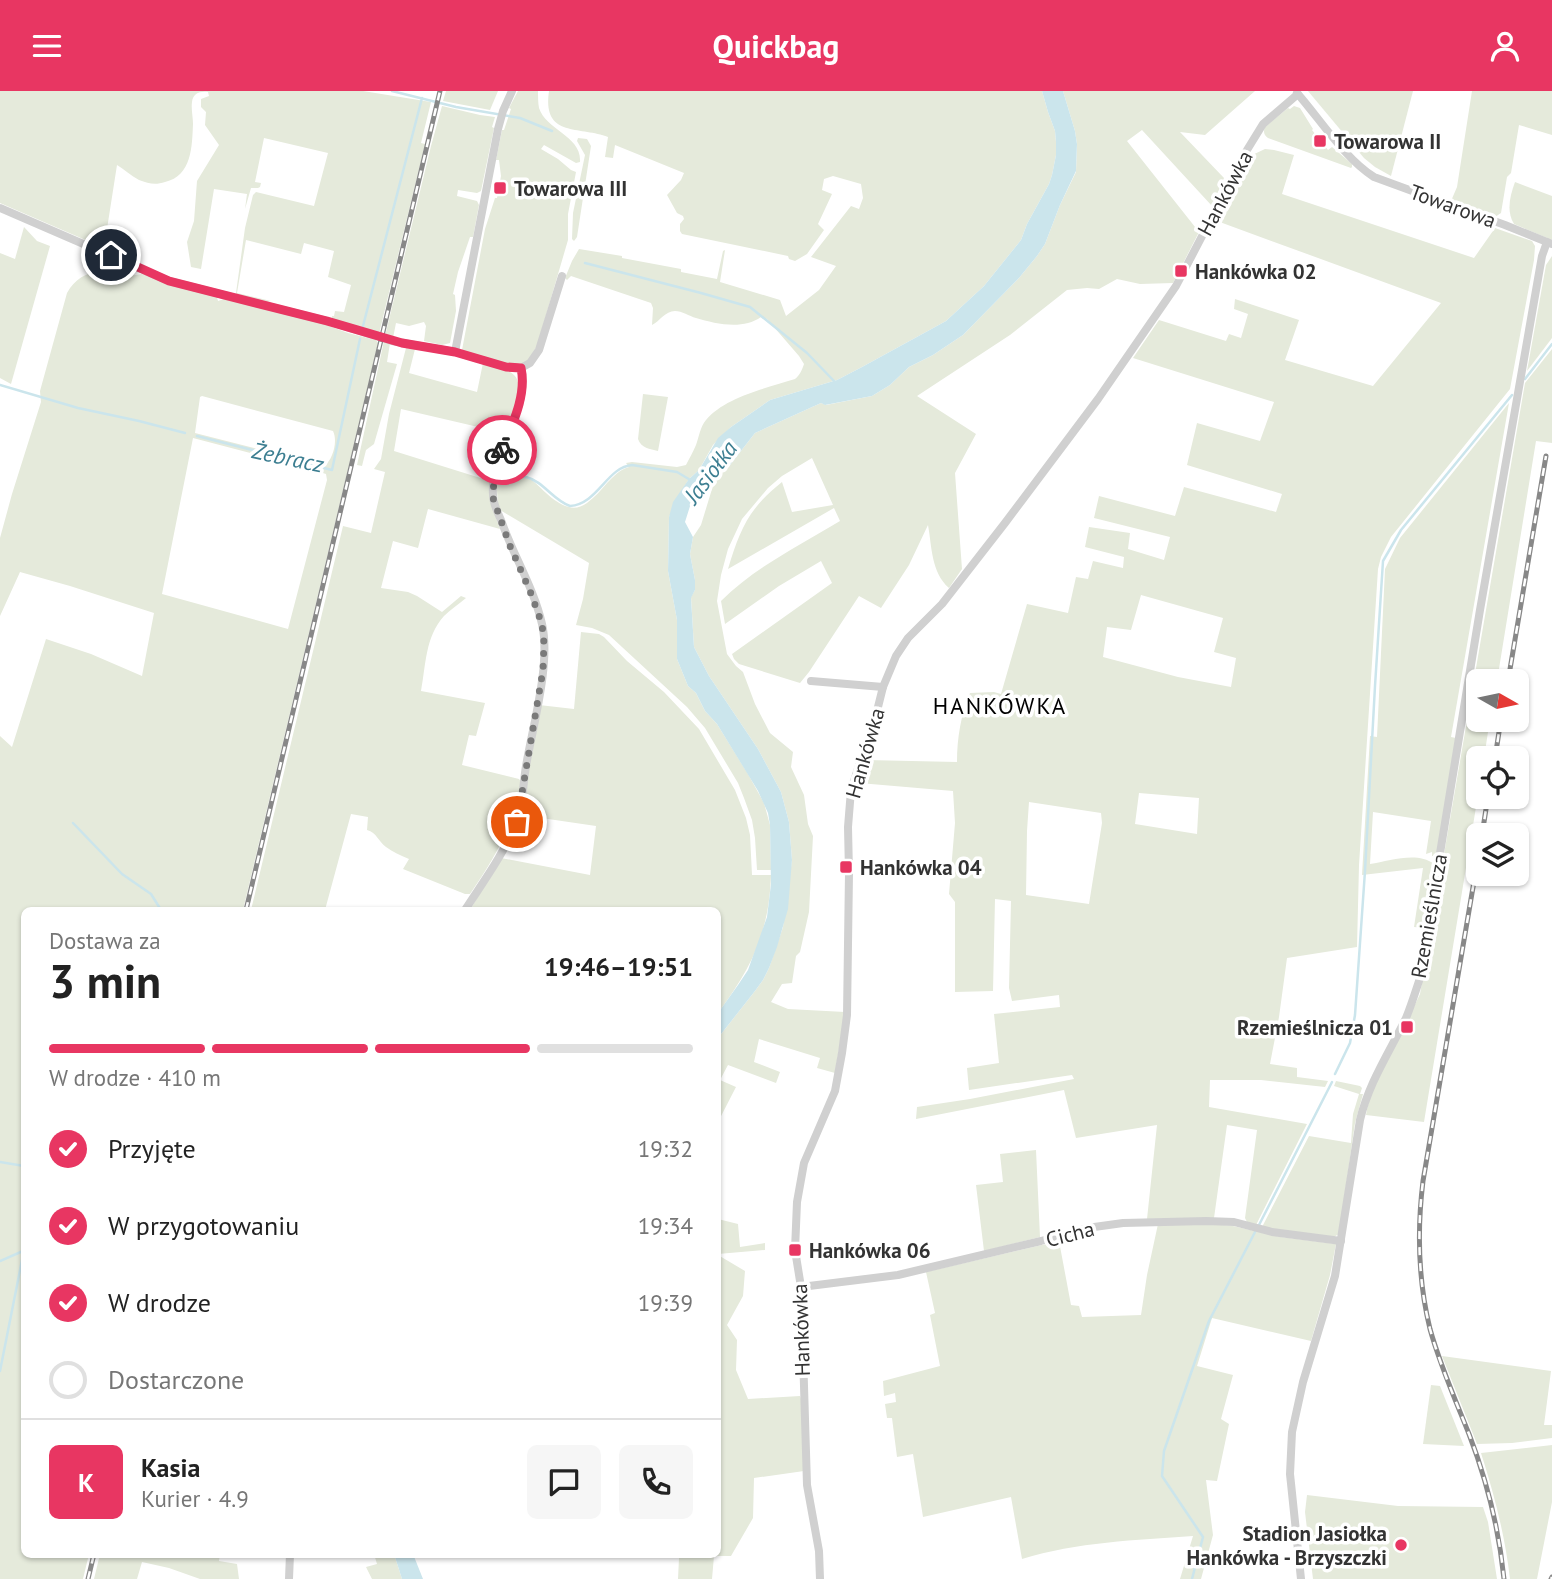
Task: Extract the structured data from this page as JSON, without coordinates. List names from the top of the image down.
{
  "streets": {
    "street": [
      "Hankówka",
      "Towarowa",
      "Rzemieślnicza",
      "Cicha"
    ]
  },
  "crossings": [
    ["Hankówka", "Towarowa"],
    ["Hankówka", "Cicha"],
    ["Towarowa", "Rzemieślnicza"],
    ["Rzemieślnicza", "Cicha"]
  ],
  "districts": ["HANKÓWKA"],
  "water": ["Żebracz", "Jasiołka"],
  "places": {
    "transit": [
      "Towarowa II",
      "Towarowa III",
      "Hankówka 02",
      "Hankówka 04",
      "Rzemieślnicza 01",
      "Hankówka 06"
    ],
    "other": ["Stadion Jasiołka Hankówka - Brzyszczki"]
  },
  "north": "right",
  "page": {
    "header": "Quickbag",
    "heading": ["3 min", "Dostawa za", "19:46–19:51"],
    "panel": ["Kasia", "Kurier · 4.9"],
    "bar": "W drodze · 410 m",
    "list": [
      ["Przyjęte", "19:32"],
      ["W przygotowaniu", "19:34"],
      ["W drodze", "19:39"],
      "Dostarczone"
    ],
    "round": "K"
  }
}
